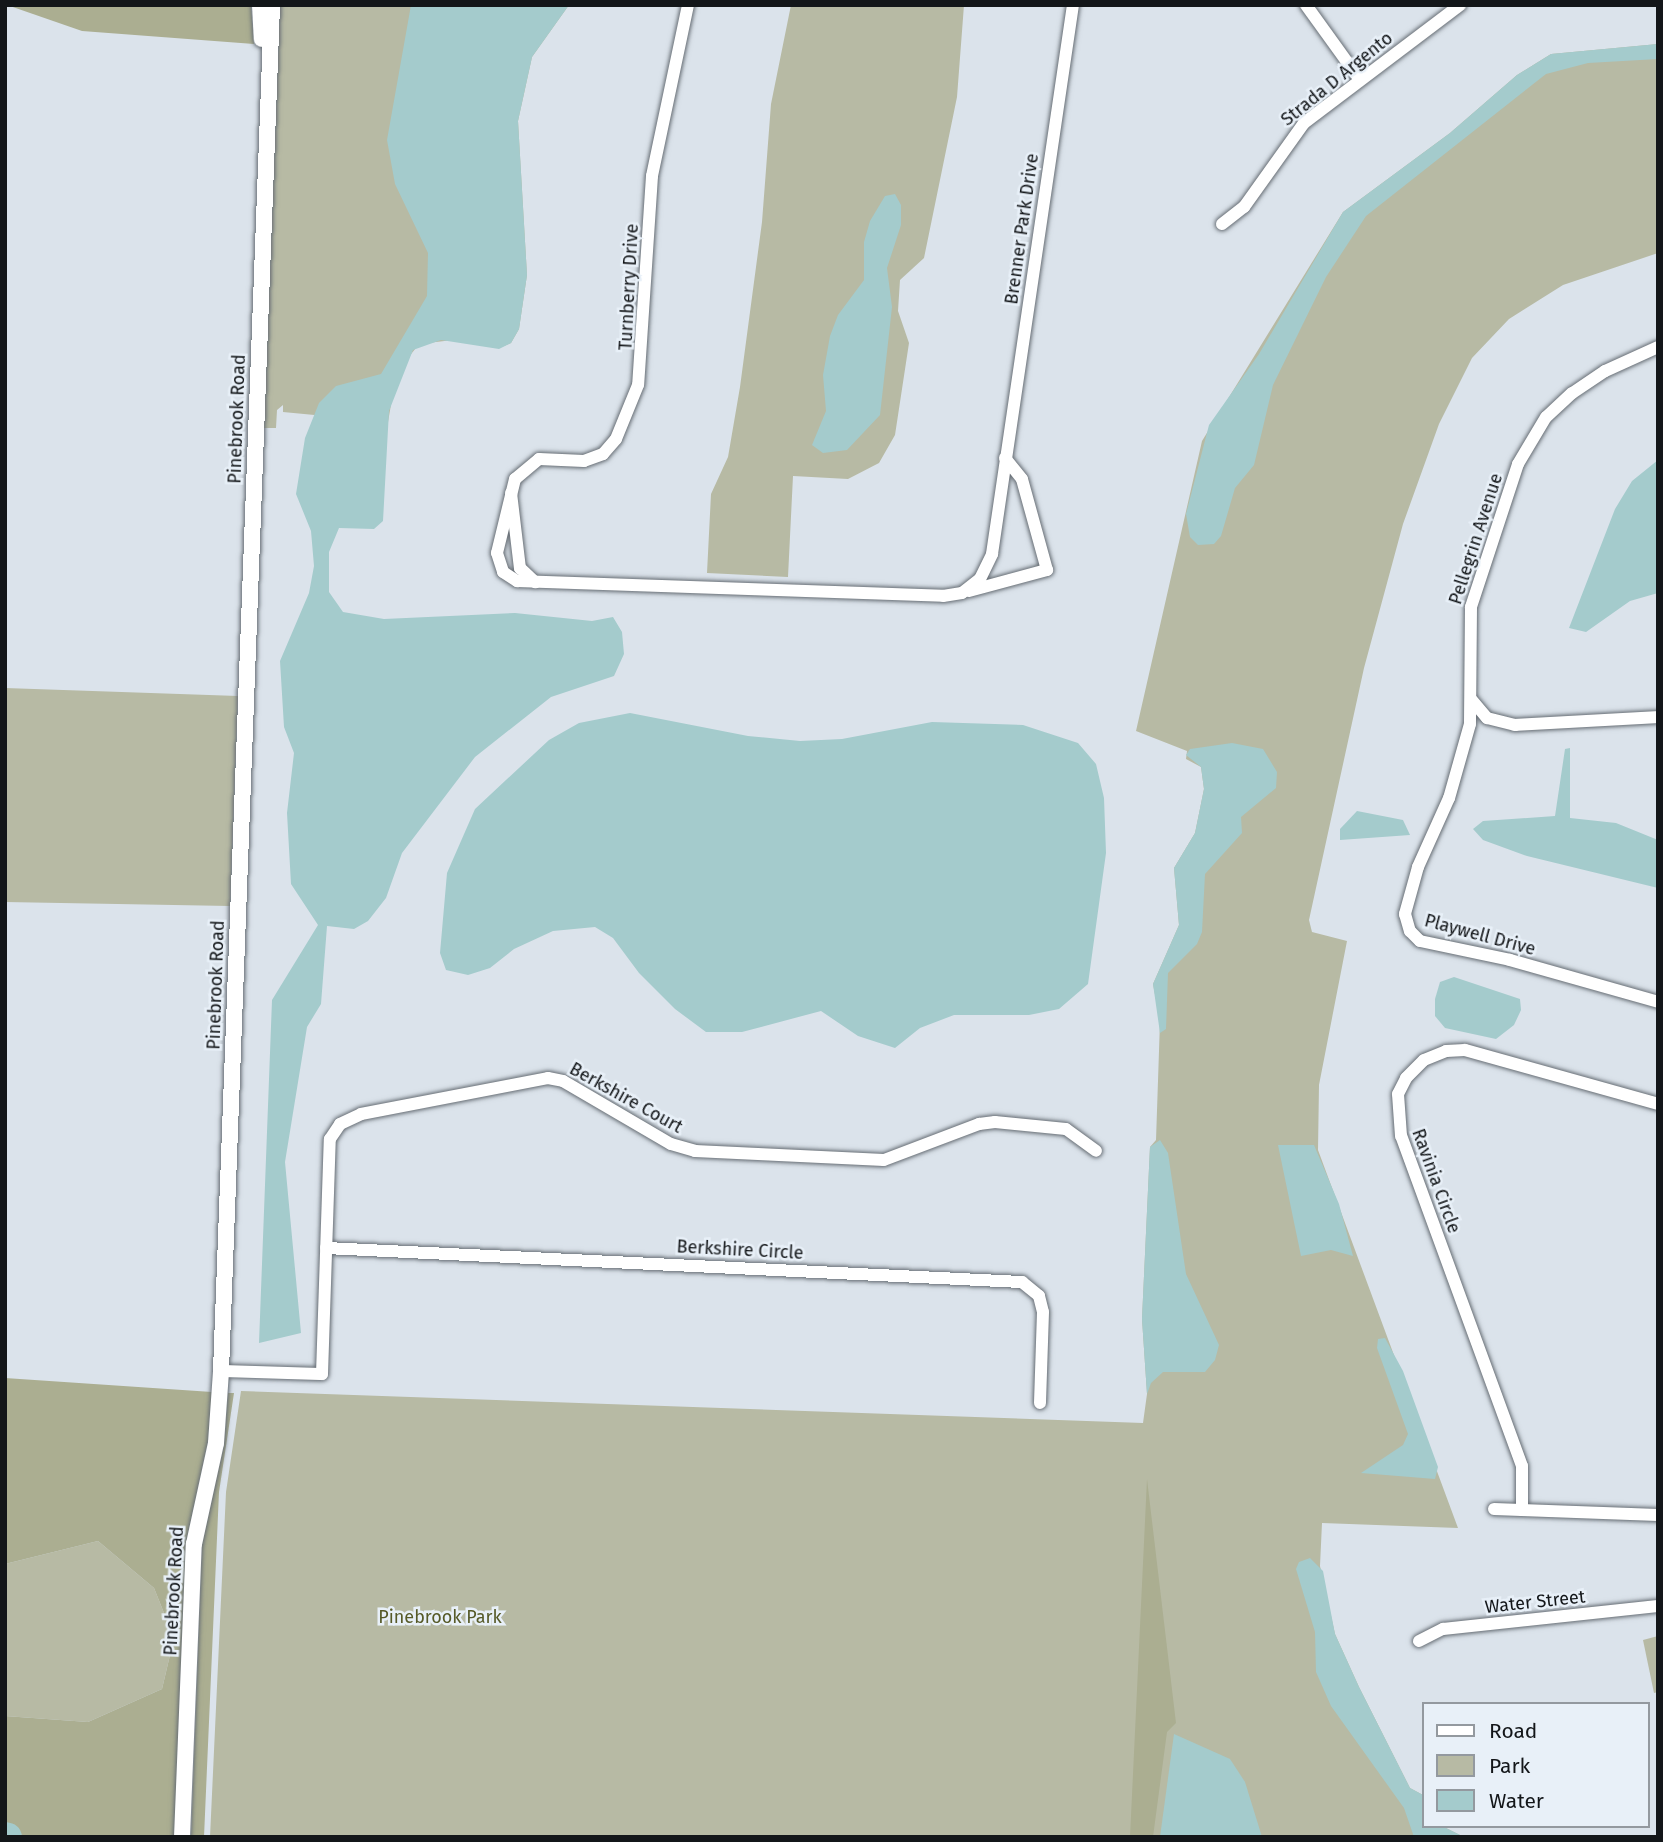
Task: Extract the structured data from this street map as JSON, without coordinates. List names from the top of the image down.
{
  "streets": {
    "street": [
      "Strada D Argento",
      "Brenner Park Drive",
      "Turnberry Drive",
      "Pinebrook Road",
      "Pellegrin Avenue",
      "Playwell Drive",
      "Berkshire Court",
      "Ravinia Circle",
      "Berkshire Circle",
      "Water Street"
    ]
  },
  "crossings": [
    ["Pinebrook Road", "Berkshire Court"],
    ["Pellegrin Avenue", "Playwell Drive"],
    ["Berkshire Court", "Berkshire Circle"]
  ],
  "parks": ["Pinebrook Park"],
  "legend": ["Road", "Park", "Water"]
}
